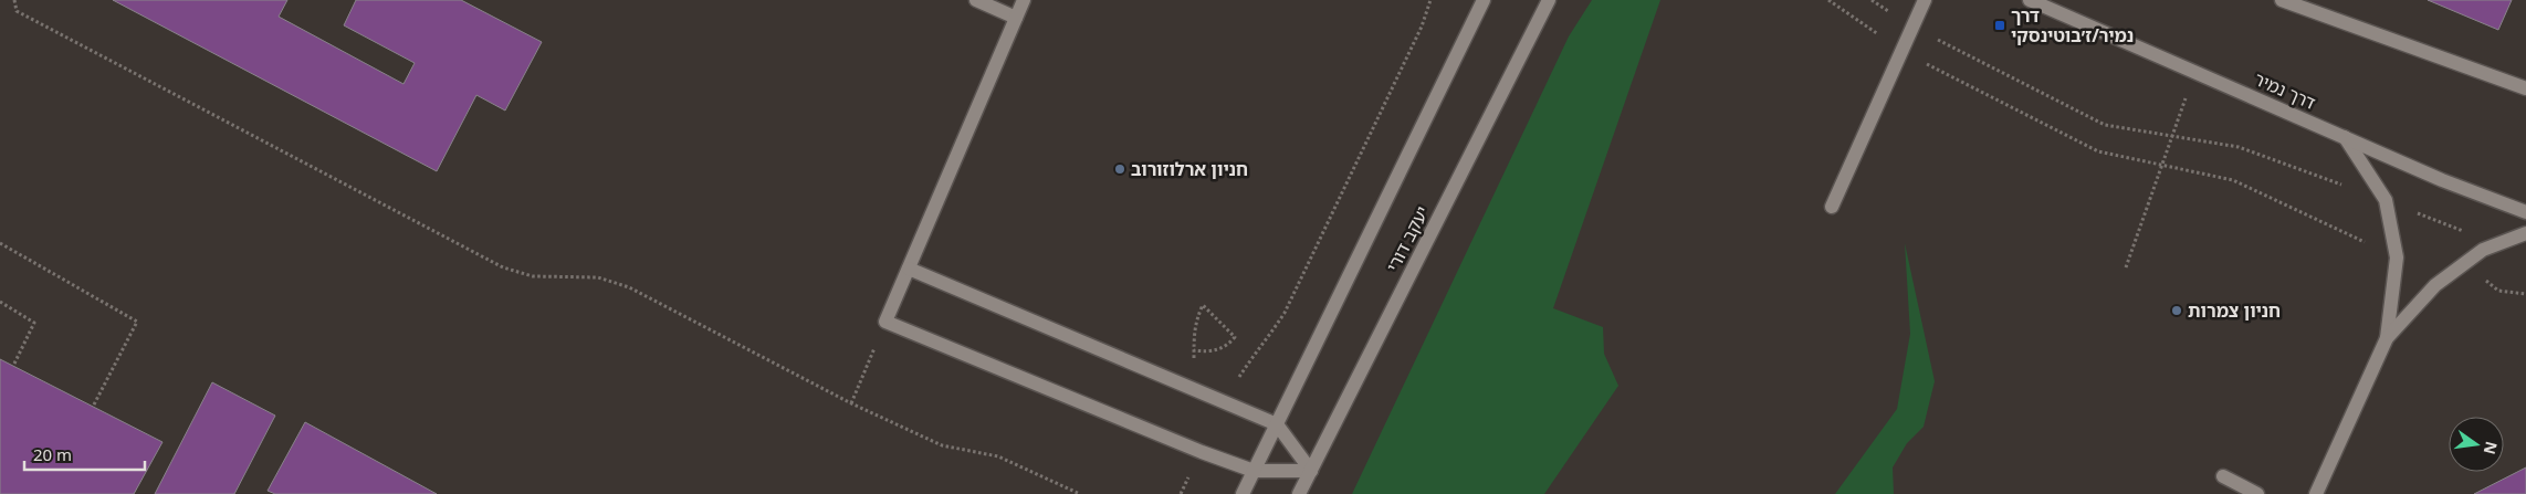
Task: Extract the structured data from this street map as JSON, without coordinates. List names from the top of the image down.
{
  "streets": {
    "street": ["דרך נמיר", "יעקב דורי"]
  },
  "places": {
    "transit": ["דרך נמיר/ז׳בוטינסקי"],
    "other": ["חניון ארלוזורוב", "חניון צמרות"]
  },
  "scale_bar": "20 m",
  "north": "right"
}
